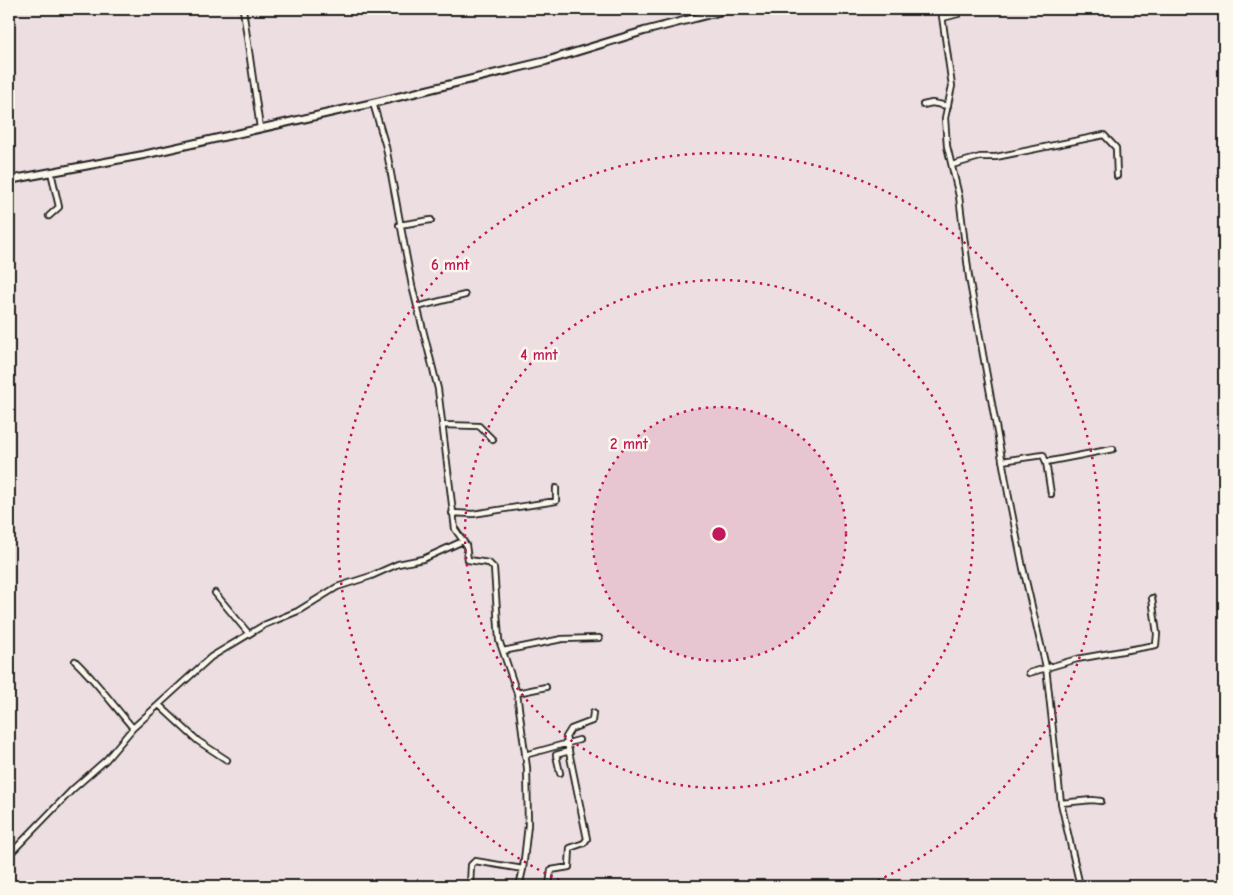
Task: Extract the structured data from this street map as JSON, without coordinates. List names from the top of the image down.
{
  "rings": ["6 mnt", "4 mnt", "2 mnt"]
}
